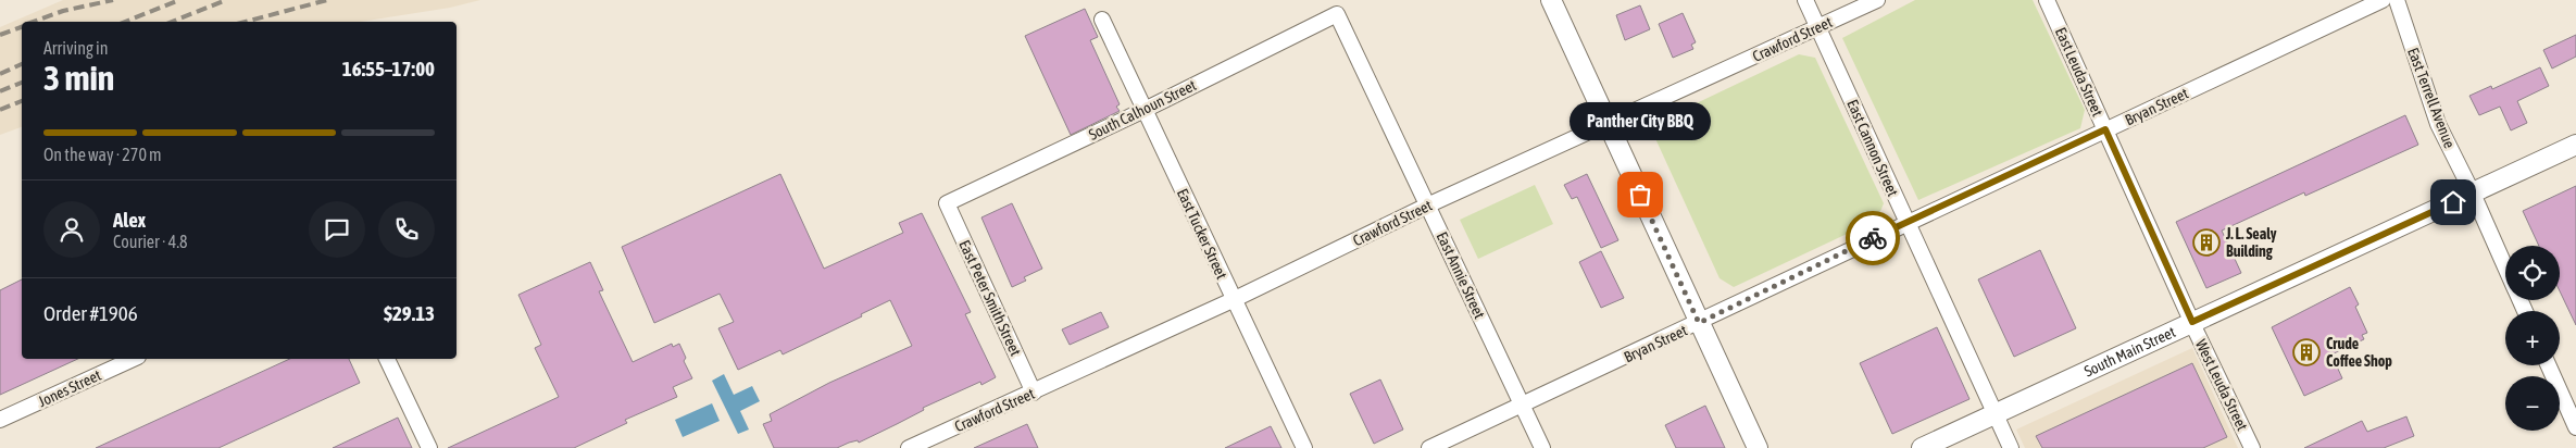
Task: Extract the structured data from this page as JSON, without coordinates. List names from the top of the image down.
{
  "streets": {
    "street": [
      "Crawford Street",
      "East Leuda Street",
      "East Terrell Avenue",
      "Bryan Street",
      "South Calhoun Street",
      "East Cannon Street",
      "East Tucker Street",
      "East Annie Street",
      "East Peter Smith Street",
      "South Main Street",
      "West Leuda Street",
      "Jones Street"
    ]
  },
  "crossings": [
    ["Crawford Street", "East Cannon Street"],
    ["Crawford Street", "East Tucker Street"],
    ["Crawford Street", "East Annie Street"],
    ["Crawford Street", "East Peter Smith Street"],
    ["East Leuda Street", "Bryan Street"],
    ["East Leuda Street", "South Main Street"],
    ["East Leuda Street", "West Leuda Street"],
    ["East Terrell Avenue", "South Main Street"],
    ["Bryan Street", "East Cannon Street"],
    ["Bryan Street", "East Annie Street"],
    ["South Calhoun Street", "East Tucker Street"],
    ["South Calhoun Street", "East Annie Street"],
    ["South Calhoun Street", "East Peter Smith Street"],
    ["East Cannon Street", "South Main Street"],
    ["South Main Street", "West Leuda Street"]
  ],
  "places": {
    "other": ["Panther City BBQ"],
    "building": ["J. L. Sealy Building", "Crude Coffee Shop"]
  },
  "page": {
    "heading": ["3 min", "Arriving in", "16:55–17:00"],
    "panel": [
      "Alex",
      "Courier · 4.8",
      "Order #1906",
      "$29.13"
    ],
    "bubble": "Panther City BBQ",
    "bar": "On the way · 270 m",
    "map_buttons": ["+", "−"]
  }
}
